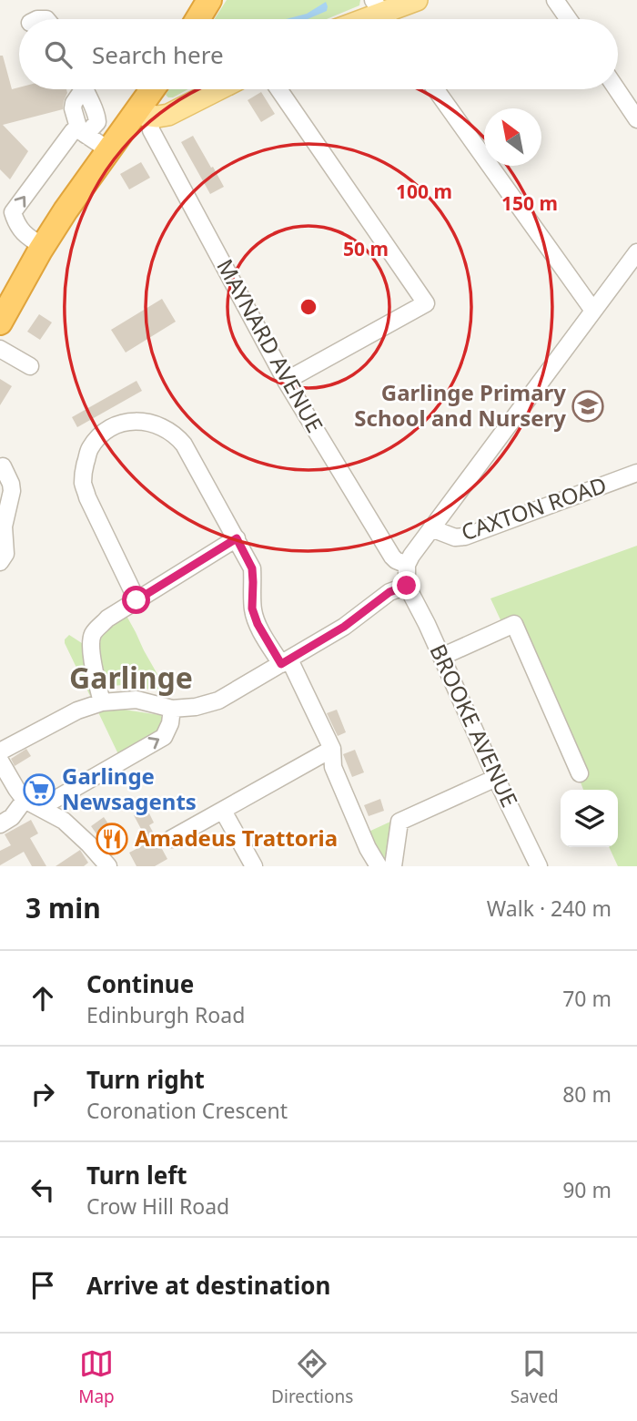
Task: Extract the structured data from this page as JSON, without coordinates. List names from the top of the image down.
{
  "streets": {
    "street": ["MAYNARD AVENUE", "CAXTON ROAD", "BROOKE AVENUE"]
  },
  "districts": ["Garlinge"],
  "places": {
    "school or university": ["Garlinge Primary School and Nursery"],
    "supermarket": ["Garlinge Newsagents"],
    "restaurant": ["Amadeus Trattoria"]
  },
  "north": "top left",
  "page": {
    "search": "Search here",
    "heading": ["3 min", "Walk · 240 m"],
    "list": [
      ["Continue", "Edinburgh Road", "70 m"],
      ["Turn right", "Coronation Crescent", "80 m"],
      ["Turn left", "Crow Hill Road", "90 m"],
      "Arrive at destination"
    ],
    "nav": ["Map", "Directions", "Saved"]
  },
  "rings": ["100 m", "150 m", "50 m"]
}
